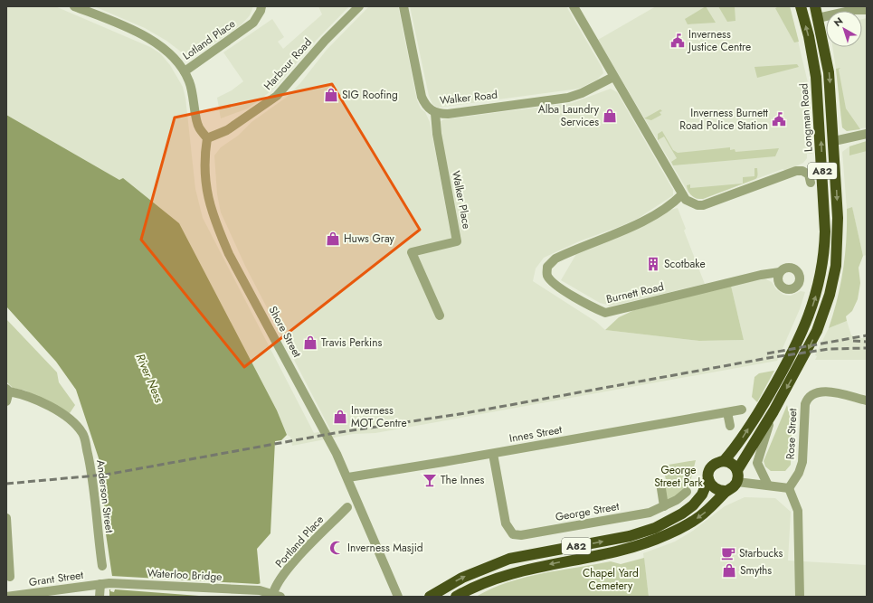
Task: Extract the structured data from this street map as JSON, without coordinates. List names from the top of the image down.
{
  "streets": {
    "highway": ["Longman Road", "A82"],
    "street": [
      "Lotland Place",
      "Harbour Road",
      "Walker Road",
      "Walker Place",
      "Burnett Road",
      "Shore Street",
      "Innes Street",
      "Rose Street",
      "Anderson Street",
      "George Street",
      "Portland Place",
      "Waterloo Bridge",
      "Grant Street"
    ]
  },
  "crossings": [
    ["Harbour Road", "Shore Street"],
    ["Walker Road", "Walker Place"],
    ["Longman Road", "A82"],
    ["Shore Street", "Innes Street"],
    ["Innes Street", "George Street"],
    ["Portland Place", "Waterloo Bridge"],
    ["Waterloo Bridge", "Grant Street"]
  ],
  "water": ["River Ness"],
  "parks": ["George Street Park", "Chapel Yard Cemetery"],
  "places": {
    "public building": ["Inverness Justice Centre", "Inverness Burnett Road Police Station"],
    "shop": [
      "SIG Roofing",
      "Alba Laundry Services",
      "Huws Gray",
      "Travis Perkins",
      "Inverness MOT Centre",
      "Smyths"
    ],
    "building": ["Scotbake"],
    "bar": ["The Innes"],
    "mosque": ["Inverness Masjid"],
    "cafe": ["Starbucks"]
  },
  "north": "top left"
}
